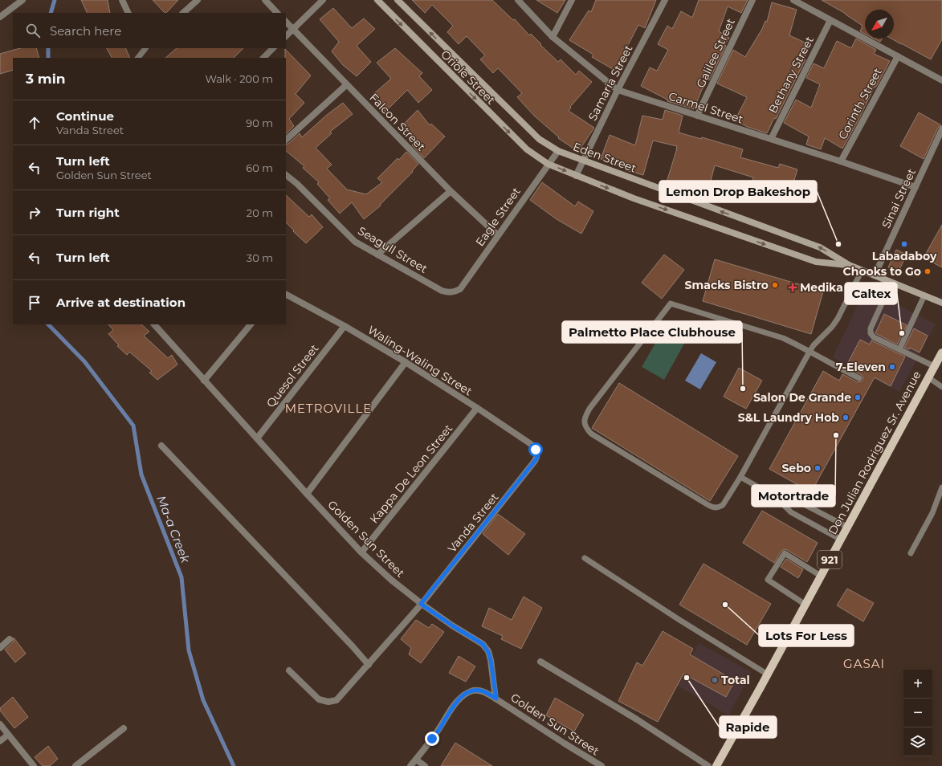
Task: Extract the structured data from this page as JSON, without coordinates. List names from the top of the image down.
{
  "streets": {
    "main road": [
      "Oriole Street",
      "Eden Street",
      "Don Julian Rodriguez Sr. Avenue",
      "921"
    ],
    "street": [
      "Galilee Street",
      "Bethany Street",
      "Samaria Street",
      "Corinth Street",
      "Carmel Street",
      "Falcon Street",
      "Sinai Street",
      "Eagle Street",
      "Seagull Street",
      "Waling-Waling Street",
      "Quesol Street",
      "Kappa De Leon Street",
      "Vanda Street",
      "Golden Sun Street"
    ]
  },
  "crossings": [
    ["Galilee Street", "Carmel Street"],
    ["Bethany Street", "Carmel Street"],
    ["Oriole Street", "Eden Street"],
    ["Oriole Street", "Eagle Street"],
    ["Samaria Street", "Carmel Street"],
    ["Samaria Street", "Eden Street"],
    ["Corinth Street", "Carmel Street"],
    ["Carmel Street", "Sinai Street"],
    ["Falcon Street", "Eagle Street"],
    ["Eden Street", "Sinai Street"],
    ["Eden Street", "Eagle Street"],
    ["Eagle Street", "Seagull Street"],
    ["Waling-Waling Street", "Quesol Street"],
    ["Waling-Waling Street", "Kappa De Leon Street"],
    ["Waling-Waling Street", "Vanda Street"],
    ["Quesol Street", "Golden Sun Street"],
    ["Kappa De Leon Street", "Golden Sun Street"],
    ["Vanda Street", "Golden Sun Street"]
  ],
  "one_way": ["Oriole Street"],
  "districts": ["METROVILLE", "GASAI"],
  "water": ["Ma-a Creek"],
  "places": {
    "other": [
      "Lemon Drop Bakeshop",
      "Labadaboy",
      "Chooks to Go",
      "Smacks Bistro",
      "Caltex",
      "7-Eleven",
      "Palmetto Place Clubhouse",
      "Salon De Grande",
      "S&L Laundry Hob",
      "Motortrade",
      "Sebo",
      "Lots For Less",
      "Rapide",
      "Total"
    ],
    "health": ["Medika"]
  },
  "north": "bottom left",
  "page": {
    "search": "Search here",
    "heading": ["3 min", "Walk · 200 m"],
    "list": [
      ["Continue", "Vanda Street", "90 m"],
      ["Turn left", "Golden Sun Street", "60 m"],
      ["Turn right", "20 m"],
      ["Turn left", "30 m"],
      "Arrive at destination"
    ],
    "map_buttons": ["+", "−"]
  }
}
